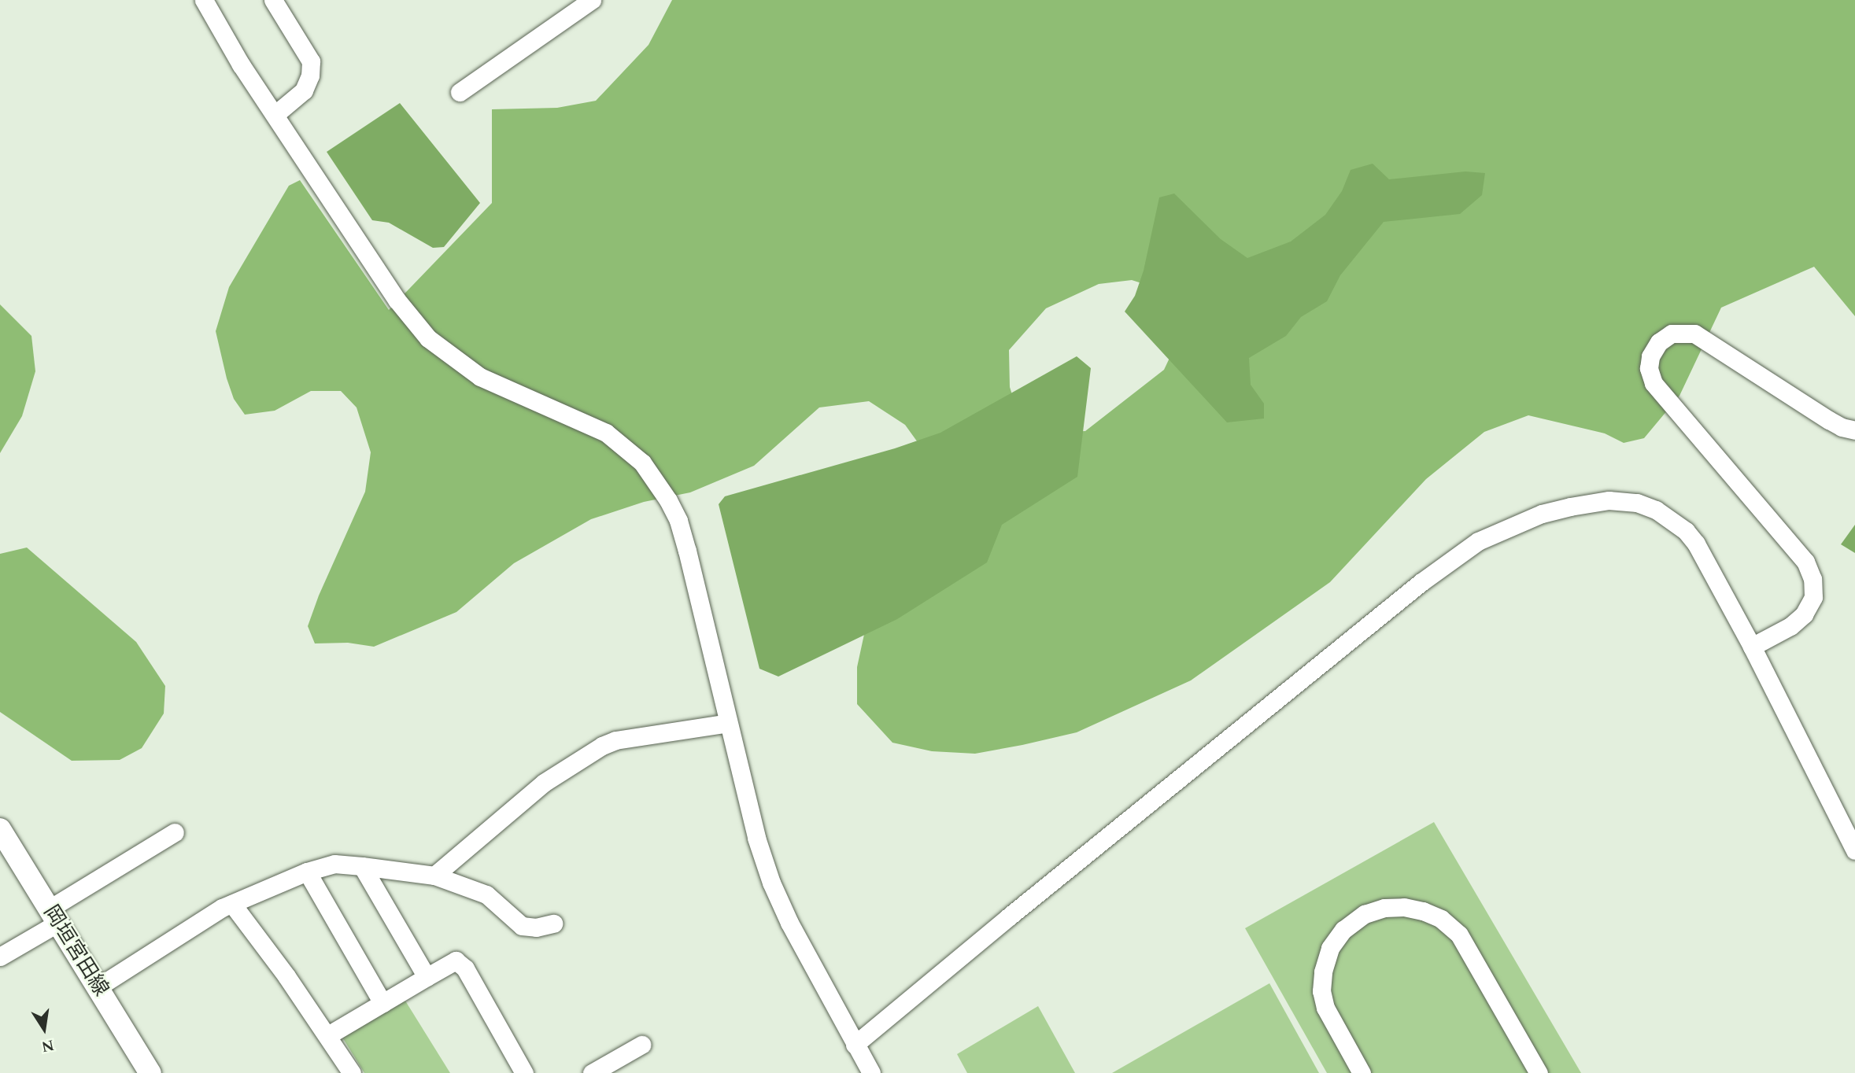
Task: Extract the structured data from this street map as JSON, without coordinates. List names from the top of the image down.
{
  "streets": {
    "main road": ["岡垣宮田線"]
  },
  "north": "bottom"
}
